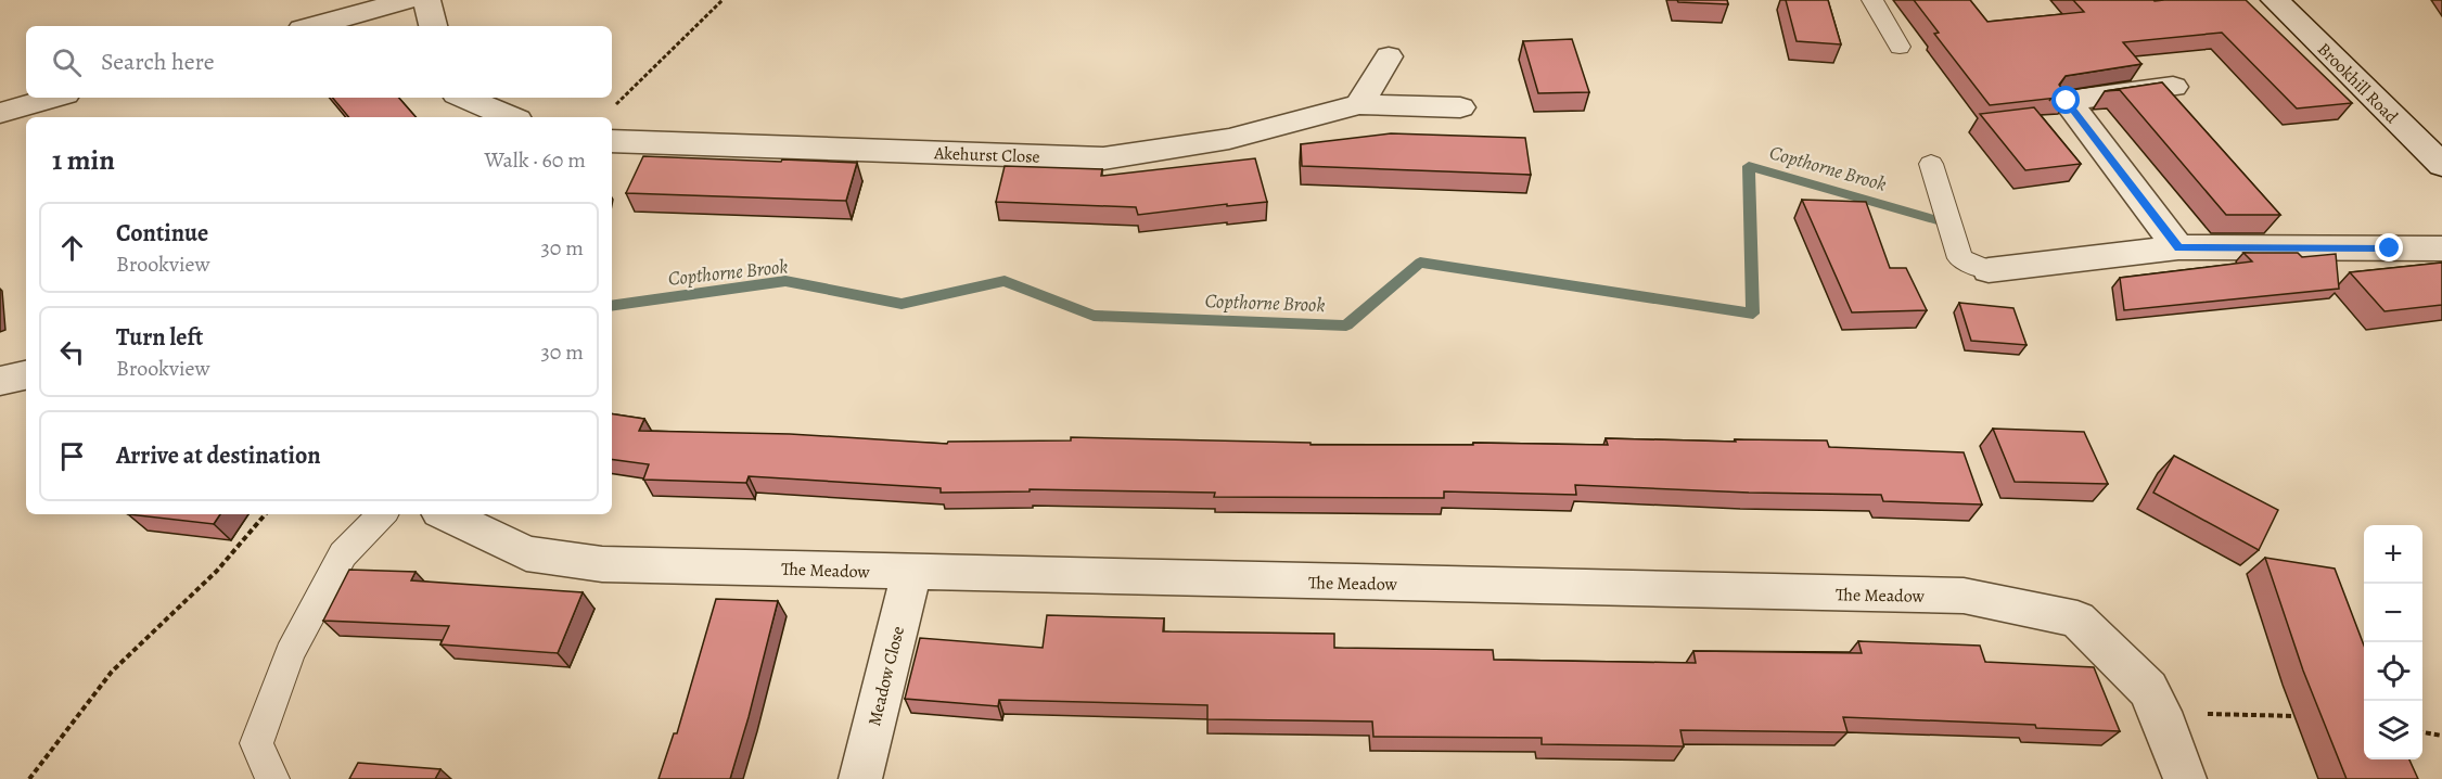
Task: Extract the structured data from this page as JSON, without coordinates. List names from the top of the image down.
{
  "streets": {
    "street": [
      "Brookhill Road",
      "Akehurst Close",
      "The Meadow",
      "Meadow Close"
    ]
  },
  "crossings": [
    ["The Meadow", "Meadow Close"]
  ],
  "water": ["Copthorne Brook"],
  "page": {
    "search": "Search here",
    "heading": ["1 min", "Walk · 60 m"],
    "list": [
      ["Continue", "Brookview", "30 m"],
      ["Turn left", "Brookview", "30 m"],
      "Arrive at destination"
    ],
    "map_buttons": ["+", "−"]
  }
}
